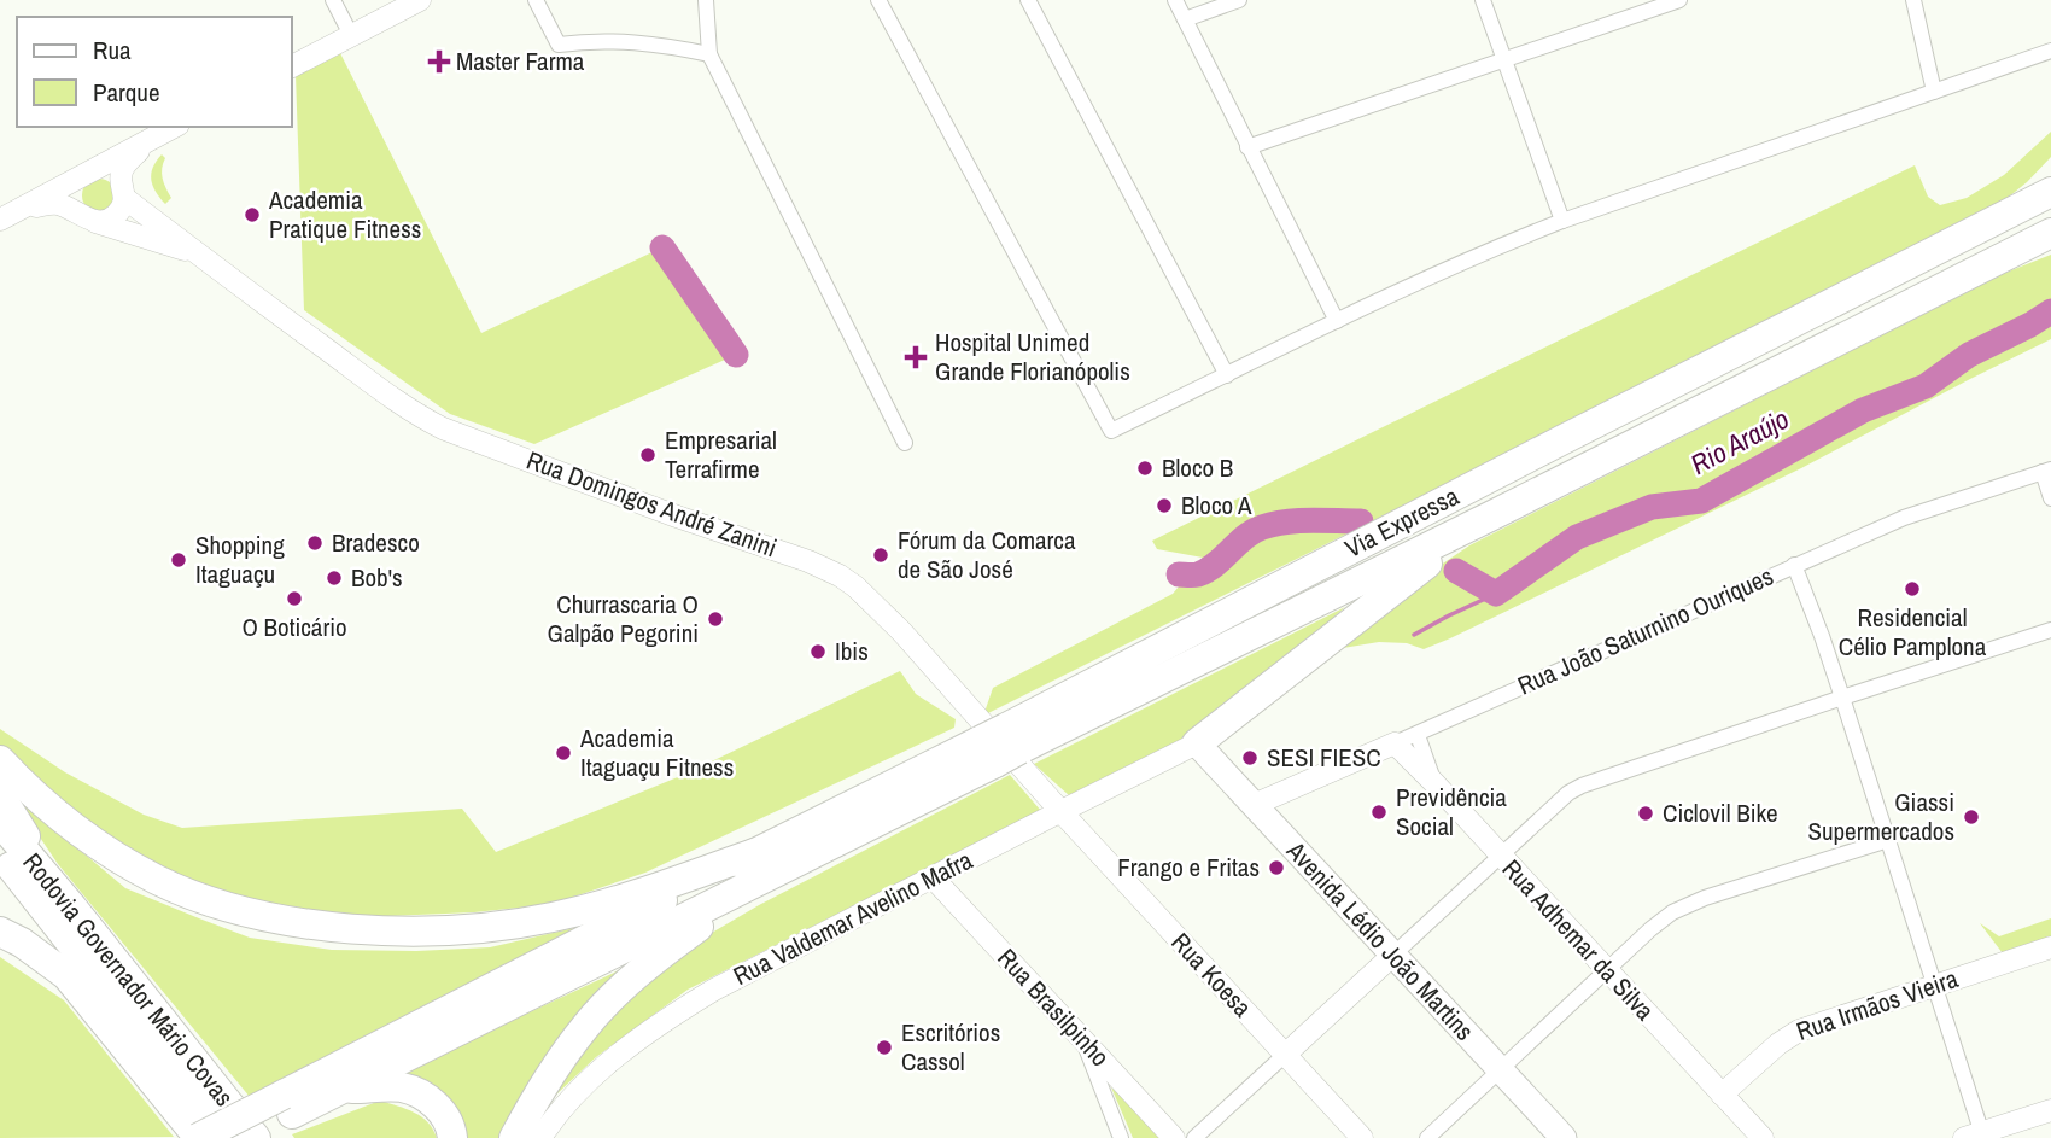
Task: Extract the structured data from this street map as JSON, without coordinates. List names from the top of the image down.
{
  "streets": {
    "highway": ["Via Expressa", "Rodovia Governador Mário Covas"],
    "main road": [
      "Rua Domingos André Zanini",
      "Rua João Saturnino Ouriques",
      "Rua Valdemar Avelino Mafra",
      "Rua Adhemar da Silva",
      "Avenida Lédio João Martins",
      "Rua Koesa",
      "Rua Irmãos Vieira",
      "Rua Brasilpinho"
    ]
  },
  "crossings": [
    ["Rua Domingos André Zanini", "Rua Valdemar Avelino Mafra"],
    ["Rua Domingos André Zanini", "Rua Koesa"],
    ["Rua João Saturnino Ouriques", "Rua Adhemar da Silva"],
    ["Rua João Saturnino Ouriques", "Avenida Lédio João Martins"],
    ["Rua Valdemar Avelino Mafra", "Avenida Lédio João Martins"],
    ["Rua Valdemar Avelino Mafra", "Rua Koesa"],
    ["Rua Valdemar Avelino Mafra", "Rua Brasilpinho"],
    ["Rua Adhemar da Silva", "Rua Irmãos Vieira"]
  ],
  "water": ["Rio Araújo"],
  "places": {
    "health": ["Master Farma", "Hospital Unimed Grande Florianópolis"],
    "other": [
      "Academia Pratique Fitness",
      "Empresarial Terrafirme",
      "Bloco B",
      "Bloco A",
      "Bradesco",
      "Fórum da Comarca de São José",
      "Shopping Itaguaçu",
      "Bob's",
      "Residencial Célio Pamplona",
      "O Boticário",
      "Churrascaria O Galpão Pegorini",
      "Ibis",
      "Academia Itaguaçu Fitness",
      "SESI FIESC",
      "Previdência Social",
      "Ciclovil Bike",
      "Giassi Supermercados",
      "Frango e Fritas",
      "Escritórios Cassol"
    ]
  },
  "legend": ["Rua", "Parque"]
}
